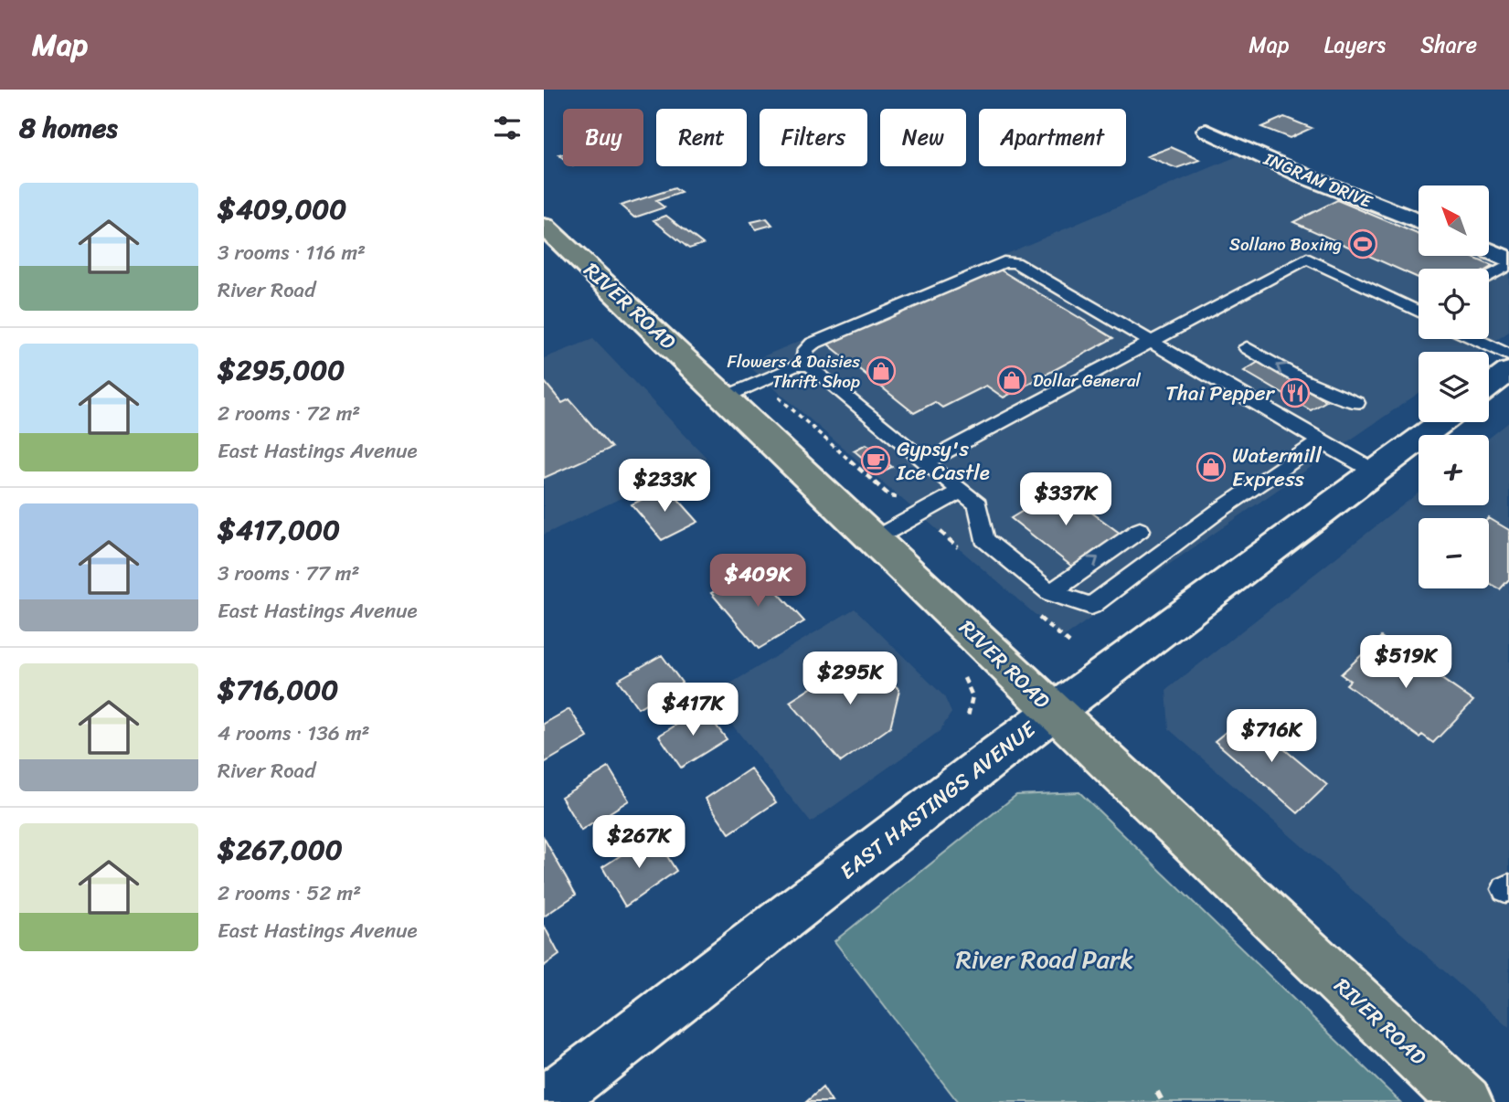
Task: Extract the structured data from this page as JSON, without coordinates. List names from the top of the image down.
{
  "streets": {
    "main road": ["INGRAM DRIVE", "RIVER ROAD", "EAST HASTINGS AVENUE"]
  },
  "crossings": [
    ["RIVER ROAD", "EAST HASTINGS AVENUE"]
  ],
  "parks": ["River Road Park"],
  "places": {
    "sports": ["Sollano Boxing"],
    "shop": ["Flowers & Daisies Thrift Shop", "Dollar General", "Watermill Express"],
    "restaurant": ["Thai Pepper"],
    "cafe": ["Gypsy's Ice Castle"]
  },
  "north": "top left",
  "page": {
    "header": "Map",
    "nav": ["Map", "Layers", "Share"],
    "heading": "8 homes",
    "chip": [
      "Buy",
      "Rent",
      "Filters",
      "New",
      "Apartment"
    ],
    "list": [
      {
        "name": "$409,000",
        "note": "3 rooms · 116 m² · River Road"
      },
      {
        "name": "$295,000",
        "note": "2 rooms · 72 m² · East Hastings Avenue"
      },
      {
        "name": "$417,000",
        "note": "3 rooms · 77 m² · East Hastings Avenue"
      },
      {
        "name": "$716,000",
        "note": "4 rooms · 136 m² · River Road"
      },
      {
        "name": "$267,000",
        "note": "2 rooms · 52 m² · East Hastings Avenue"
      }
    ],
    "map_buttons": ["+", "−"],
    "price": [
      "$233K",
      "$337K",
      "$409K",
      "$519K",
      "$295K",
      "$417K",
      "$716K",
      "$267K"
    ]
  }
}
